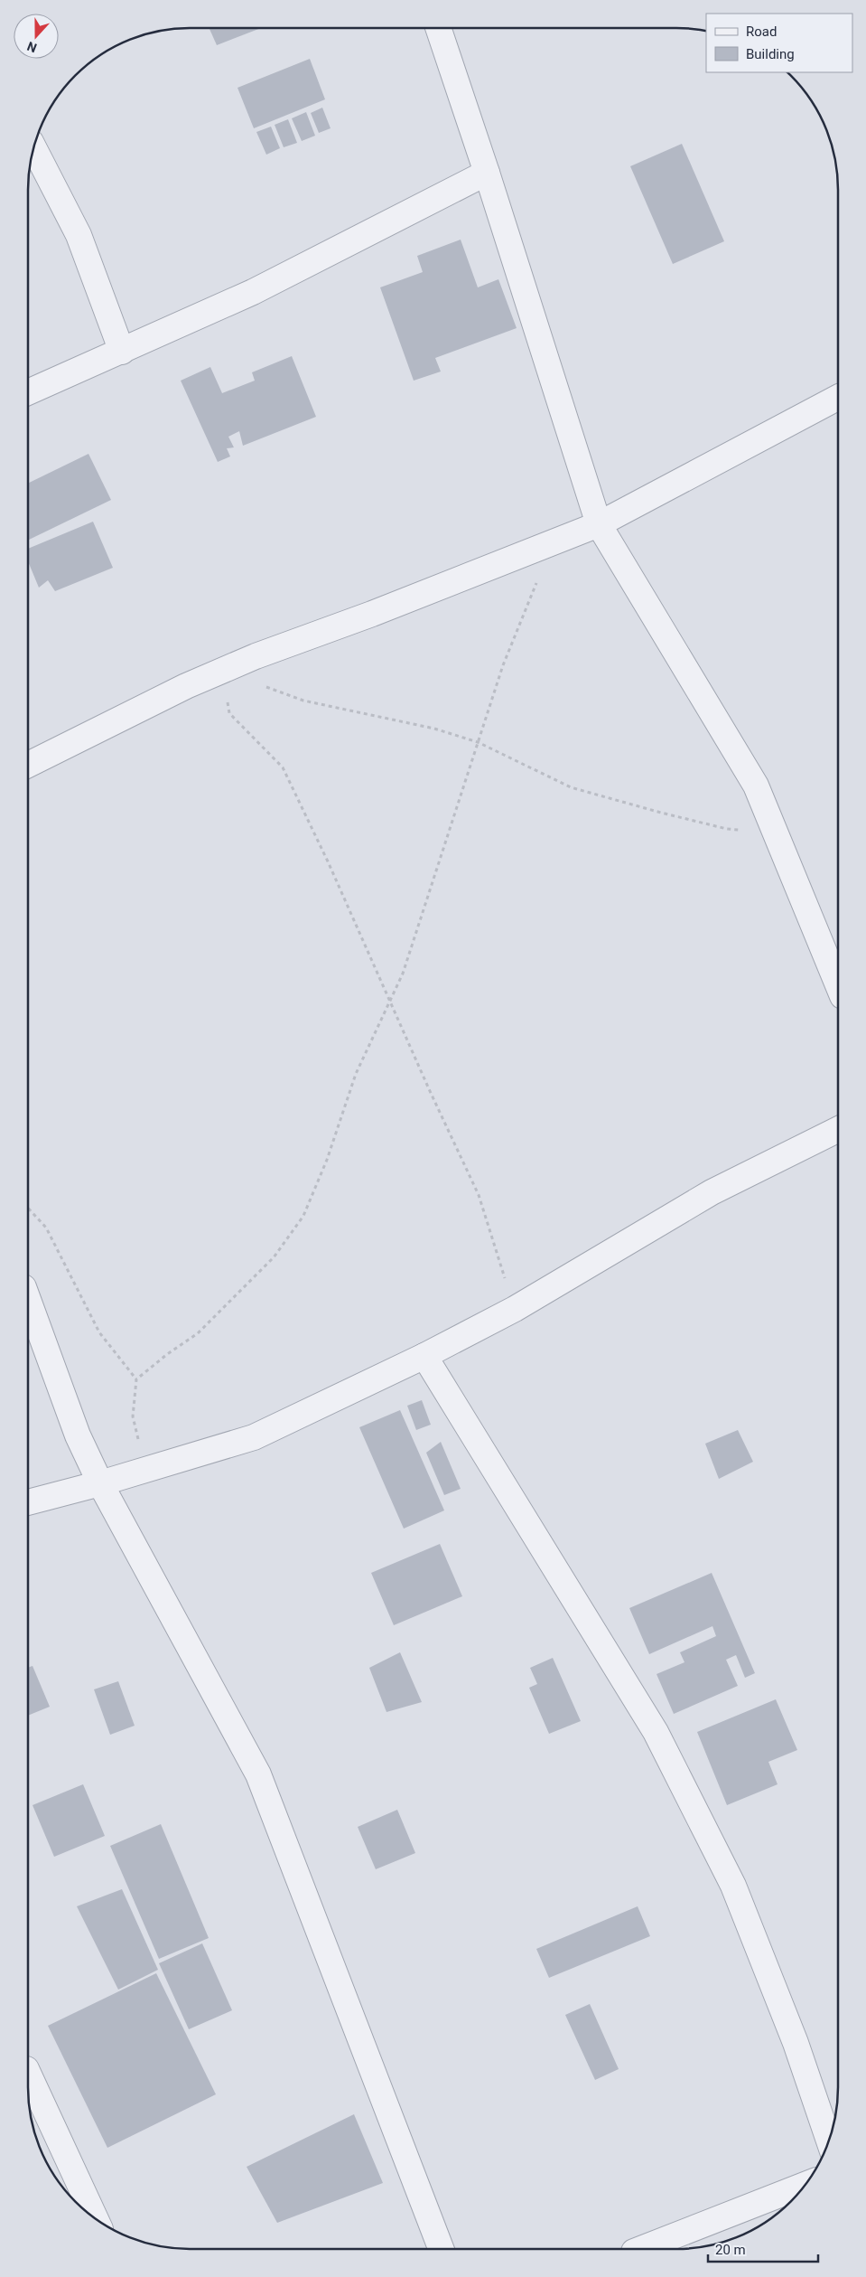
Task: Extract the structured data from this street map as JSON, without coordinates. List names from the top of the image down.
{
  "legend": ["Road", "Building"],
  "scale_bar": "20 m",
  "north": "bottom"
}
